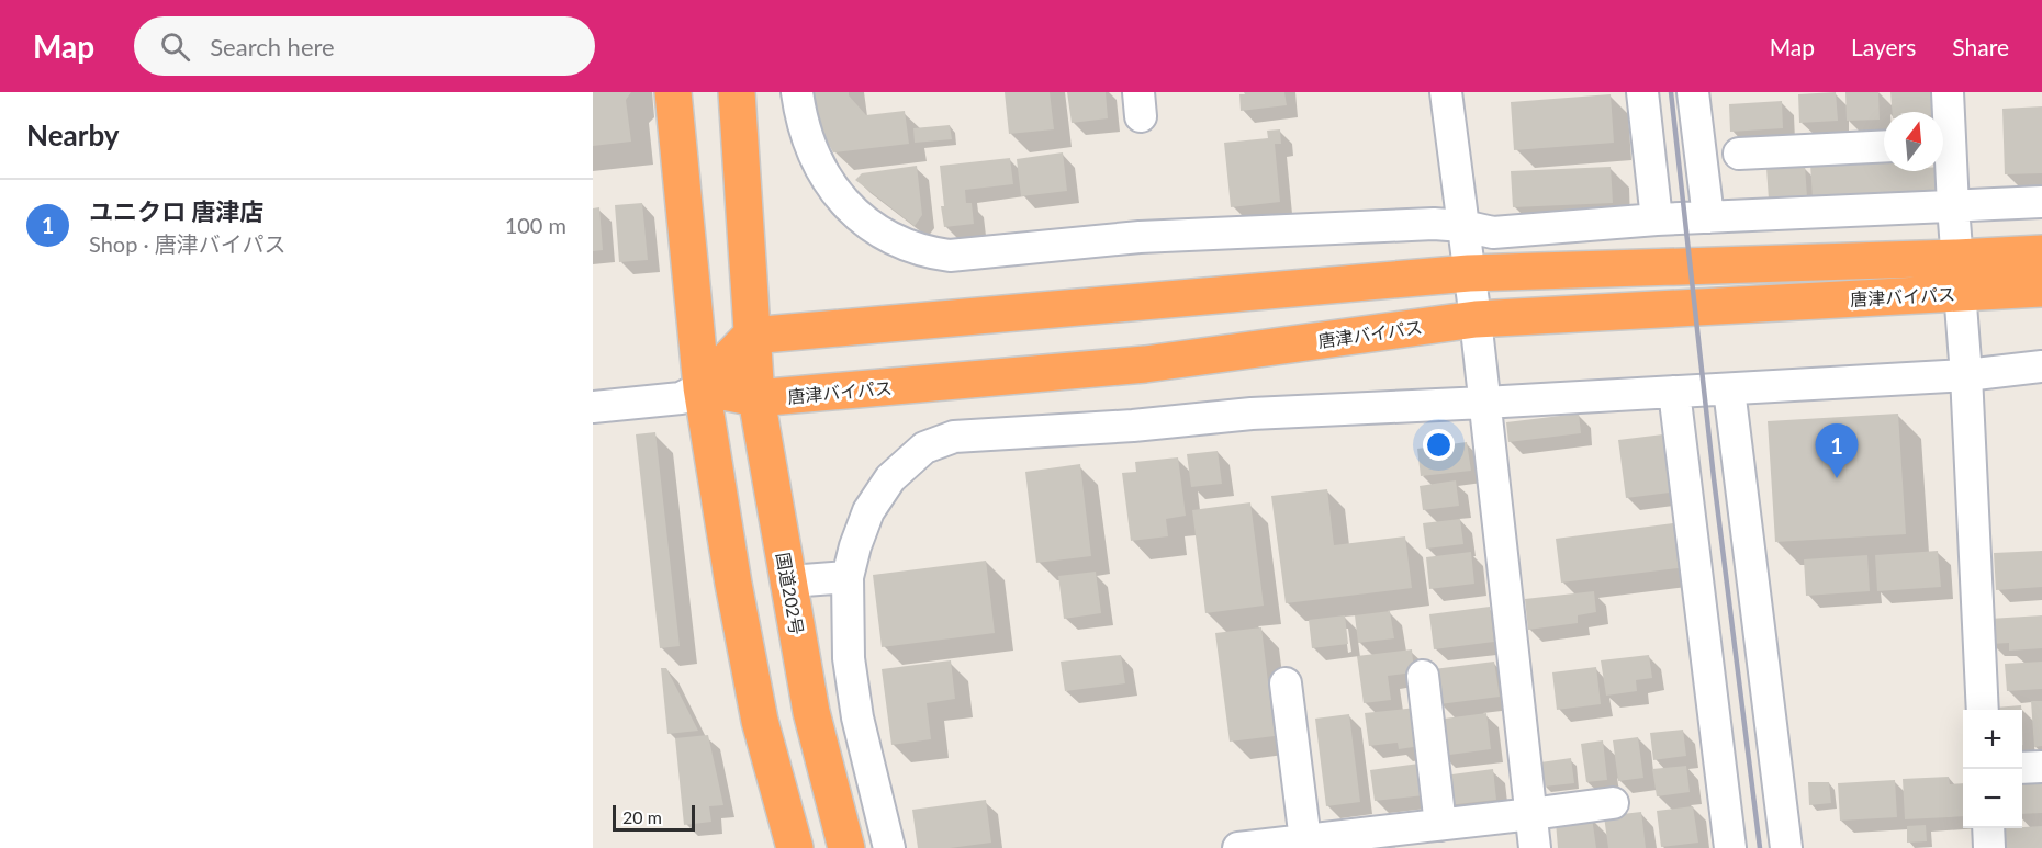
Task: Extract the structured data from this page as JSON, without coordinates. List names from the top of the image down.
{
  "streets": {
    "highway": ["唐津バイパス", "国道202号"]
  },
  "crossings": [
    ["唐津バイパス", "国道202号"]
  ],
  "scale_bar": "20 m",
  "north": "top",
  "page": {
    "header": "Map",
    "search": "Search here",
    "nav": ["Map", "Layers", "Share"],
    "heading": "Nearby",
    "list": [
      {
        "mark": "1",
        "name": "ユニクロ 唐津店",
        "note": "Shop · 唐津バイパス",
        "value": "100 m"
      }
    ],
    "pins": "1",
    "map_buttons": ["+", "−"],
    "scale": "20 m"
  }
}
